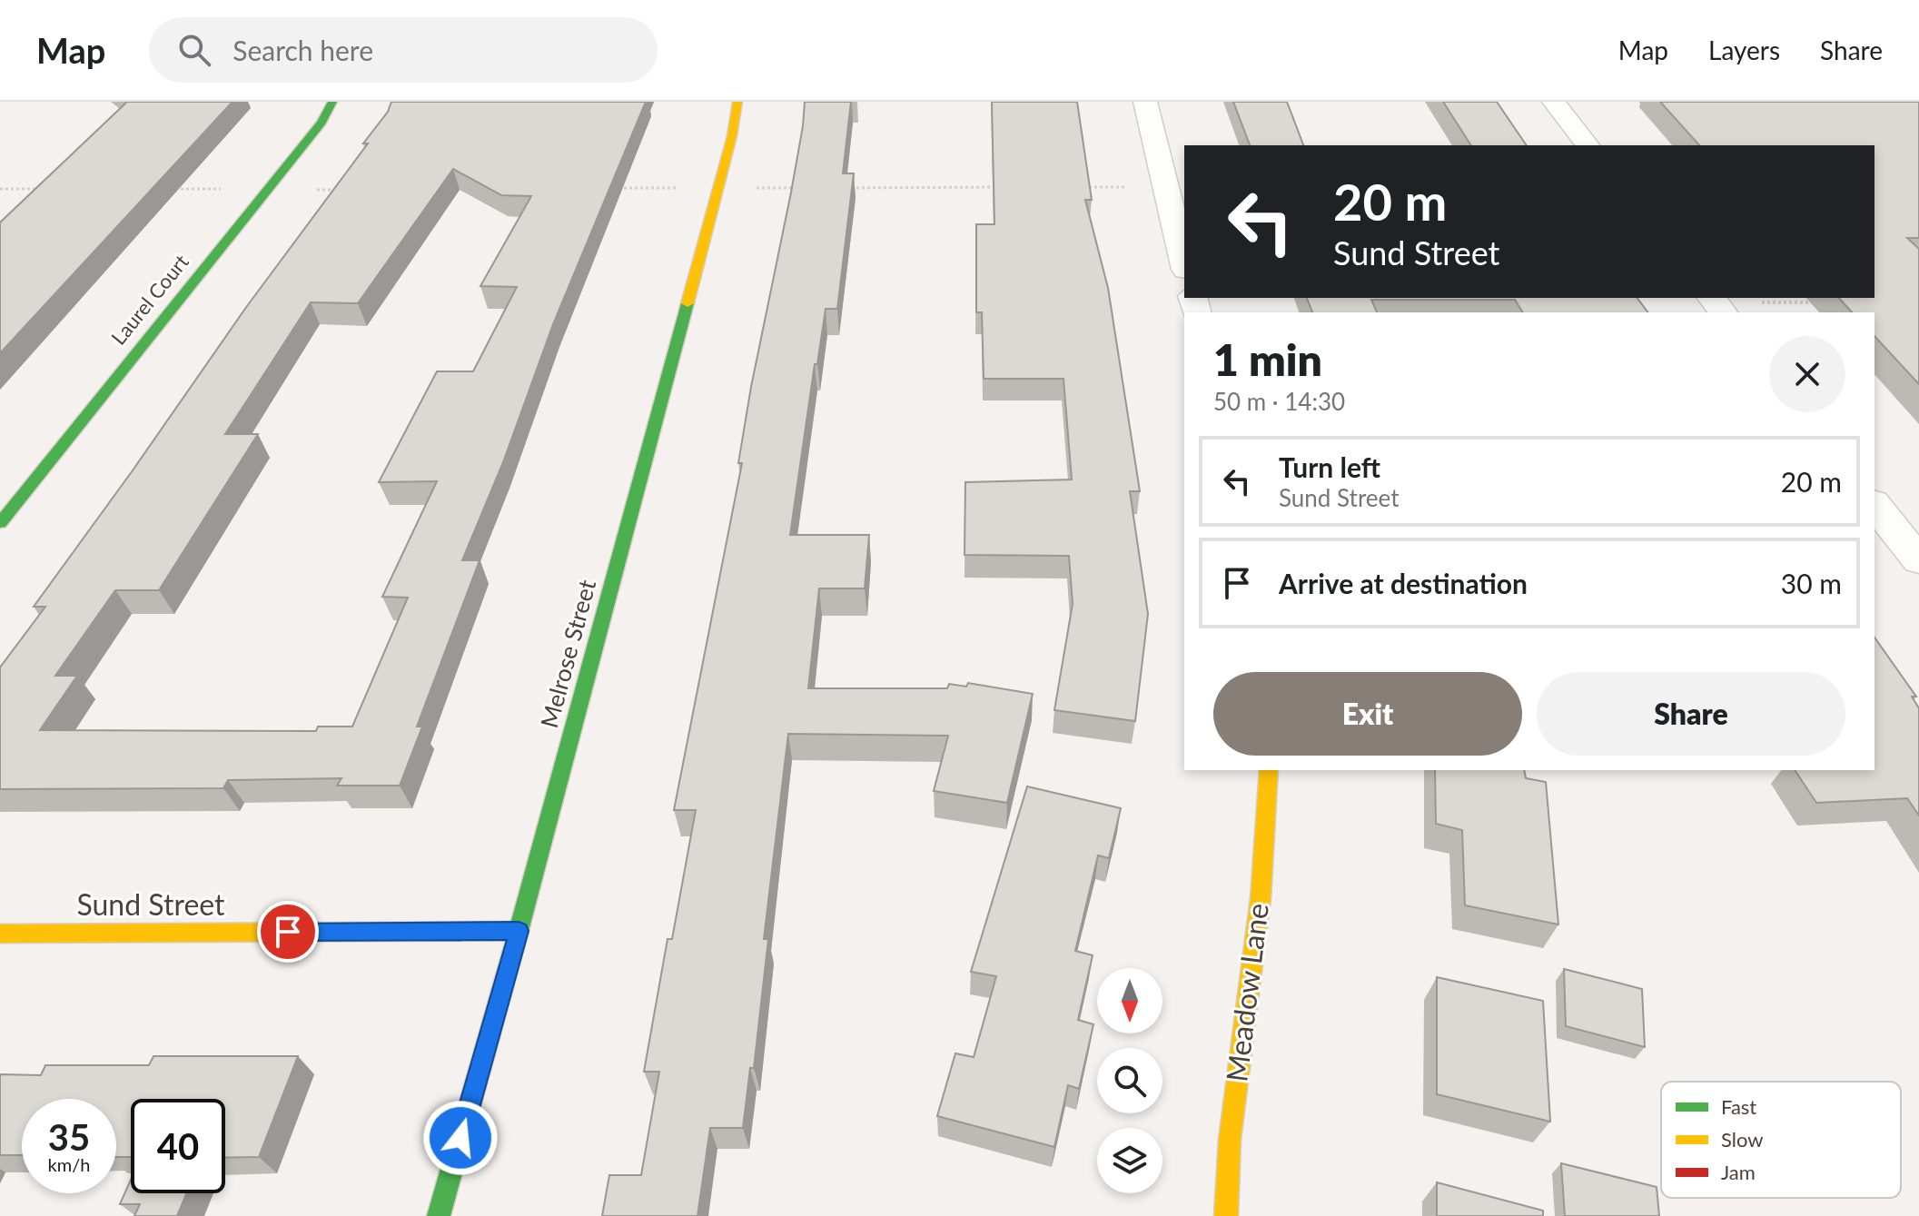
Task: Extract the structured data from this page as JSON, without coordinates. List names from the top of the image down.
{
  "streets": {
    "street": [
      "Laurel Court",
      "Melrose Street",
      "Sund Street",
      "Meadow Lane"
    ]
  },
  "crossings": [
    ["Melrose Street", "Sund Street"]
  ],
  "legend": ["Fast", "Slow", "Jam"],
  "north": "bottom",
  "page": {
    "header": "Map",
    "search": "Search here",
    "nav": ["Map", "Layers", "Share"],
    "turn": ["20 m", "Sund Street"],
    "heading": ["1 min", "50 m · 14:30"],
    "list": [
      {
        "name": "Turn left",
        "note": "Sund Street",
        "value": "20 m"
      },
      {
        "name": "Arrive at destination",
        "value": "30 m"
      }
    ],
    "buttons": ["Exit", "Share"],
    "speed": "35 km/h",
    "limit": "40"
  }
}
